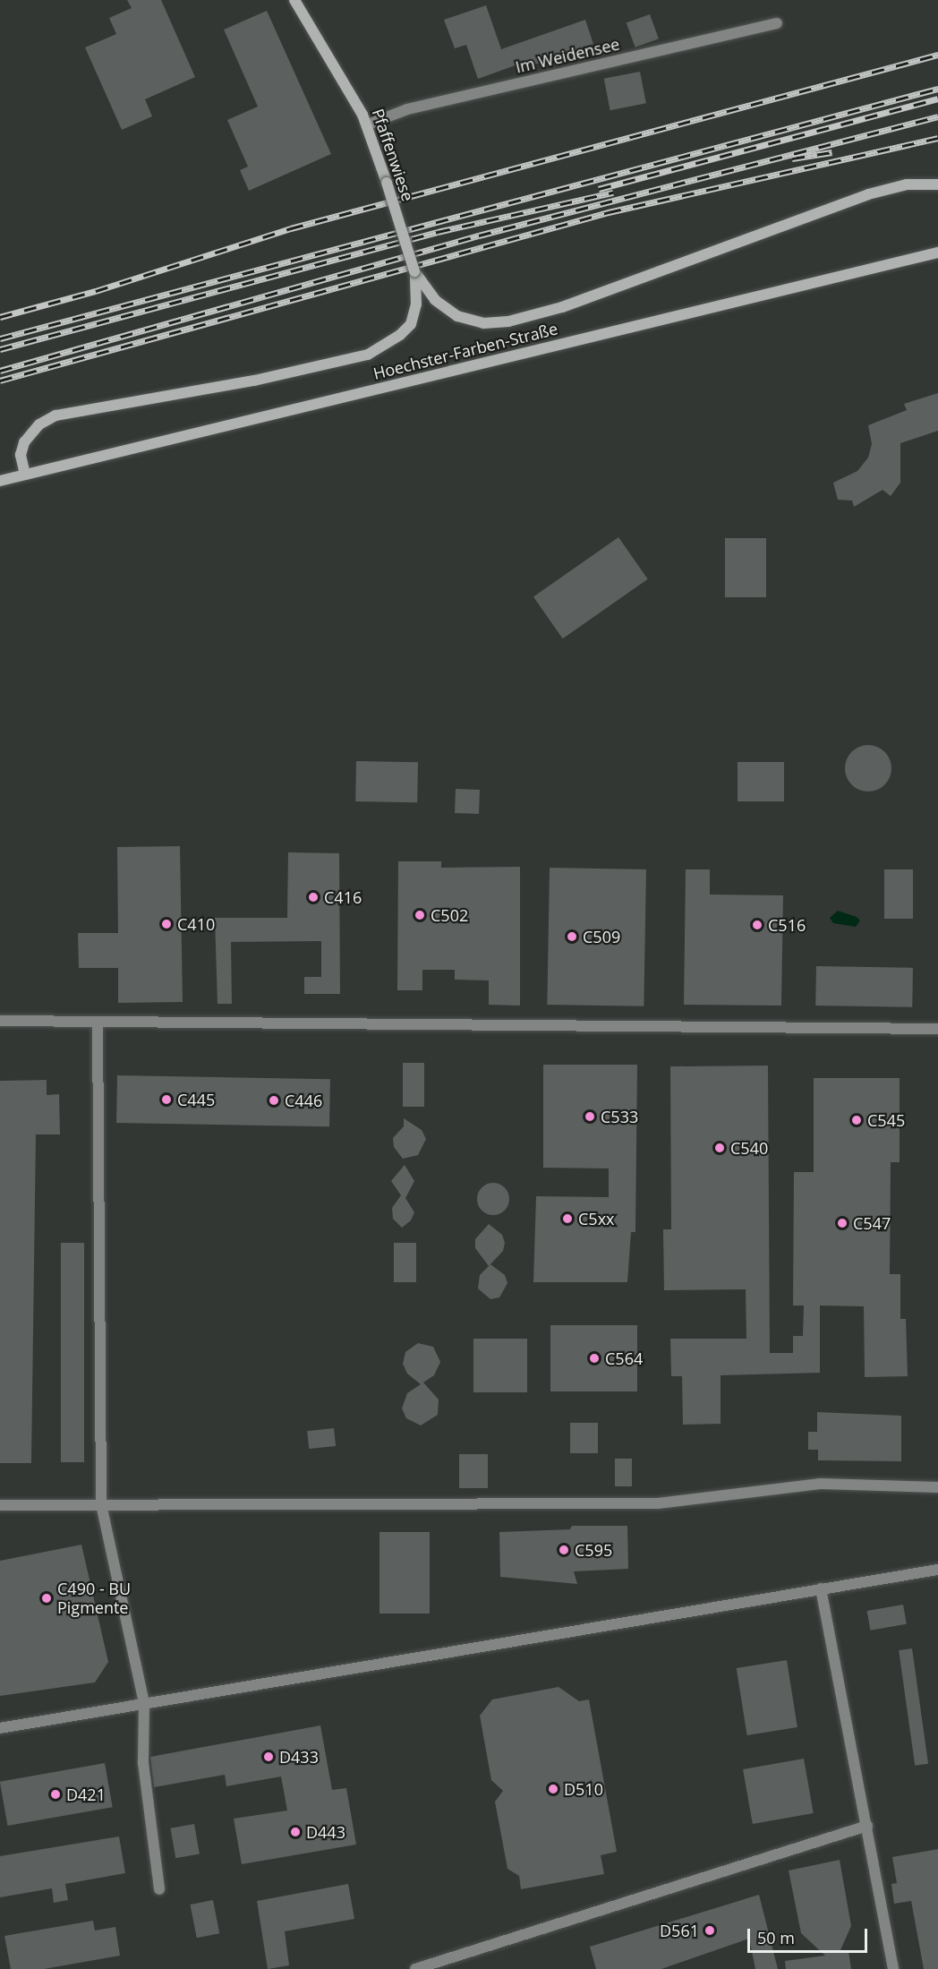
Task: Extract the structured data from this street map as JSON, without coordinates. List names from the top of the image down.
{
  "streets": {
    "main road": ["Pfaffenwiese", "Hoechster-Farben-Straße"],
    "street": ["Im Weidensee"]
  },
  "crossings": [
    ["Im Weidensee", "Pfaffenwiese"]
  ],
  "places": [
    "C416",
    "C502",
    "C410",
    "C516",
    "C509",
    "C445",
    "C446",
    "C533",
    "C545",
    "C540",
    "C5xx",
    "C547",
    "C564",
    "C595",
    "C490 - BU Pigmente",
    "D433",
    "D510",
    "D421",
    "D443",
    "D561"
  ],
  "scale_bar": "50 m"
}
